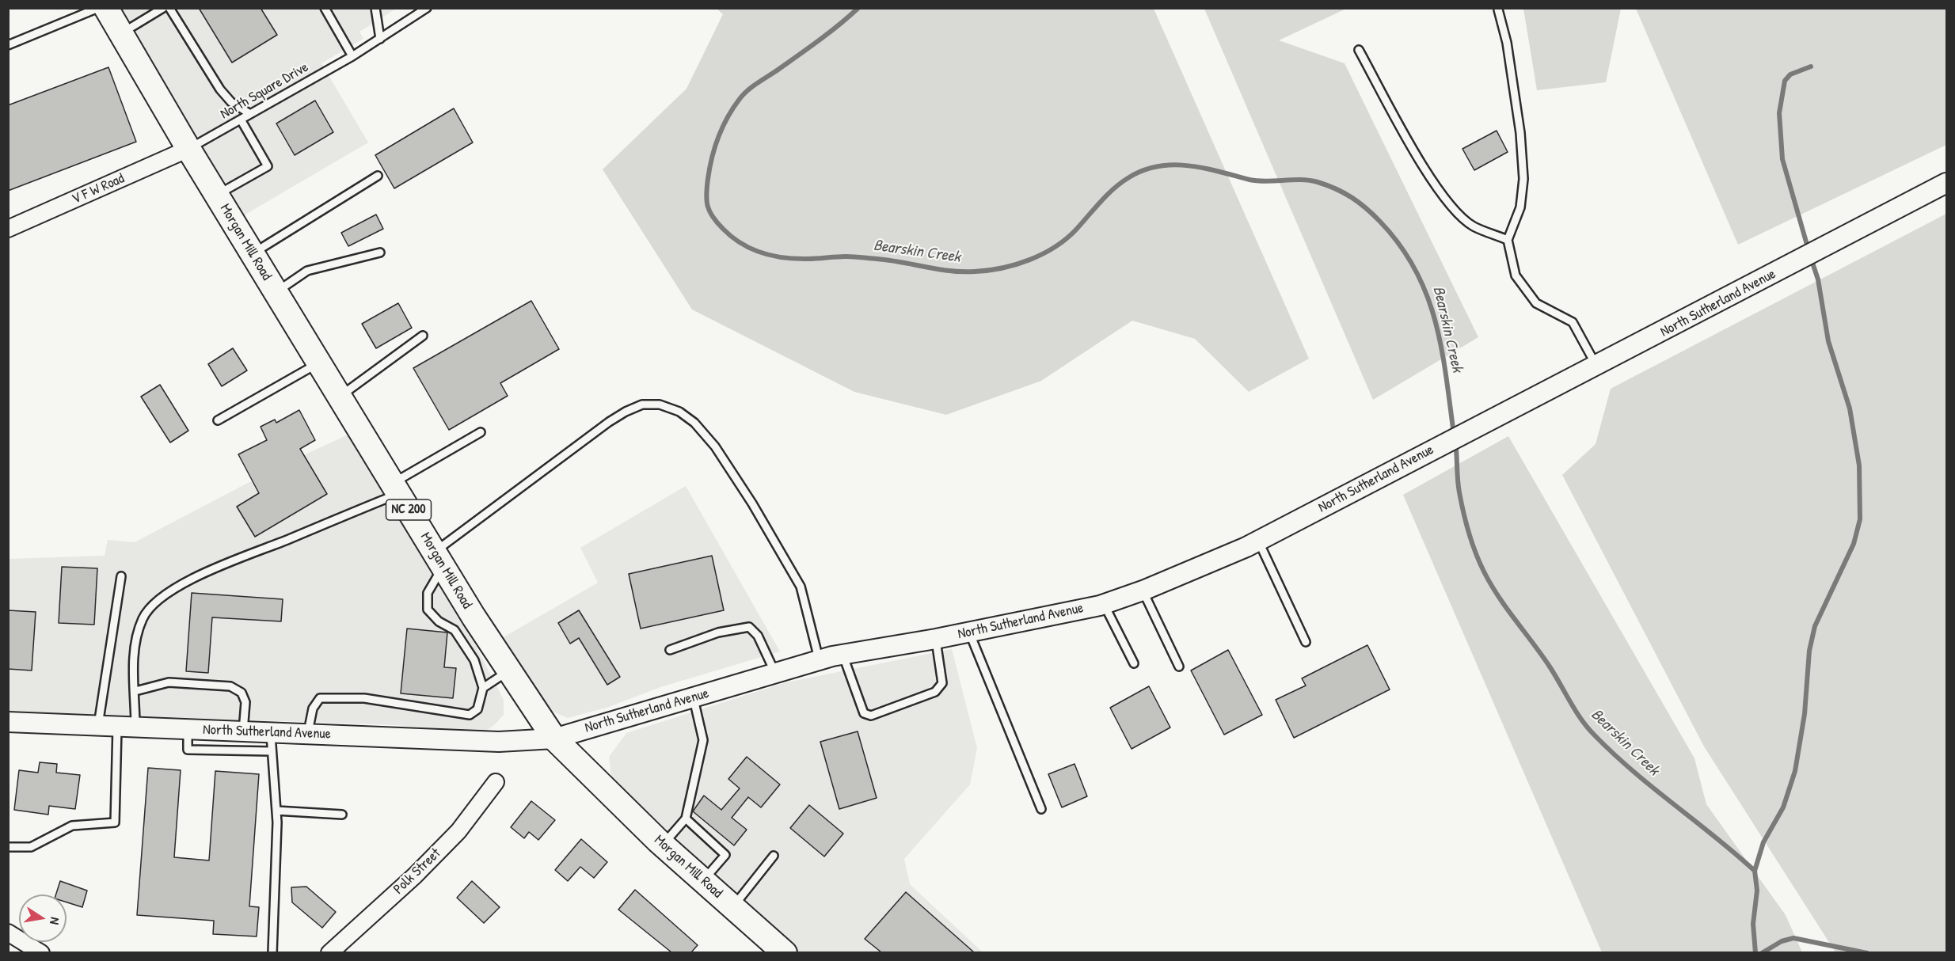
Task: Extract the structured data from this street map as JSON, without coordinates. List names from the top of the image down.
{
  "streets": {
    "main road": ["Morgan Mill Road", "NC 200"],
    "street": ["V F W Road", "North Sutherland Avenue", "Polk Street"],
    "lane": ["North Square Drive"]
  },
  "crossings": [
    ["North Square Drive", "V F W Road"],
    ["North Square Drive", "Morgan Mill Road"],
    ["V F W Road", "Morgan Mill Road"],
    ["Morgan Mill Road", "North Sutherland Avenue"]
  ],
  "water": ["Bearskin Creek"],
  "north": "right"
}
